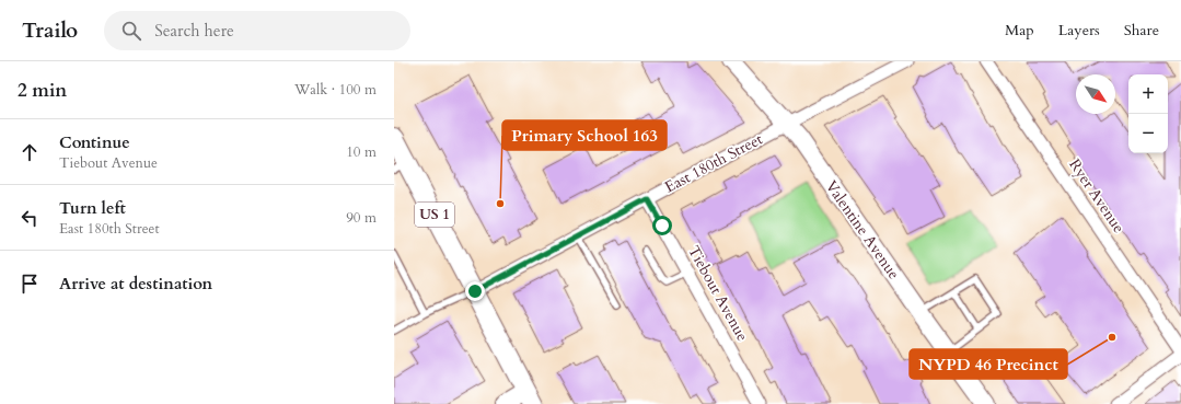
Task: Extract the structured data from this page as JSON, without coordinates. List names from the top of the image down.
{
  "streets": {
    "main road": ["US 1"],
    "street": [
      "East 180th Street",
      "Ryer Avenue",
      "Valentine Avenue",
      "Tiebout Avenue"
    ]
  },
  "crossings": [
    ["East 180th Street", "US 1"],
    ["East 180th Street", "Valentine Avenue"],
    ["East 180th Street", "Tiebout Avenue"]
  ],
  "places": ["Primary School 163", "NYPD 46 Precinct"],
  "north": "bottom right",
  "page": {
    "header": "Trailo",
    "search": "Search here",
    "nav": ["Map", "Layers", "Share"],
    "heading": ["2 min", "Walk · 100 m"],
    "map_buttons": ["+", "−"],
    "list": [
      ["Continue", "Tiebout Avenue", "10 m"],
      ["Turn left", "East 180th Street", "90 m"],
      "Arrive at destination"
    ]
  }
}
